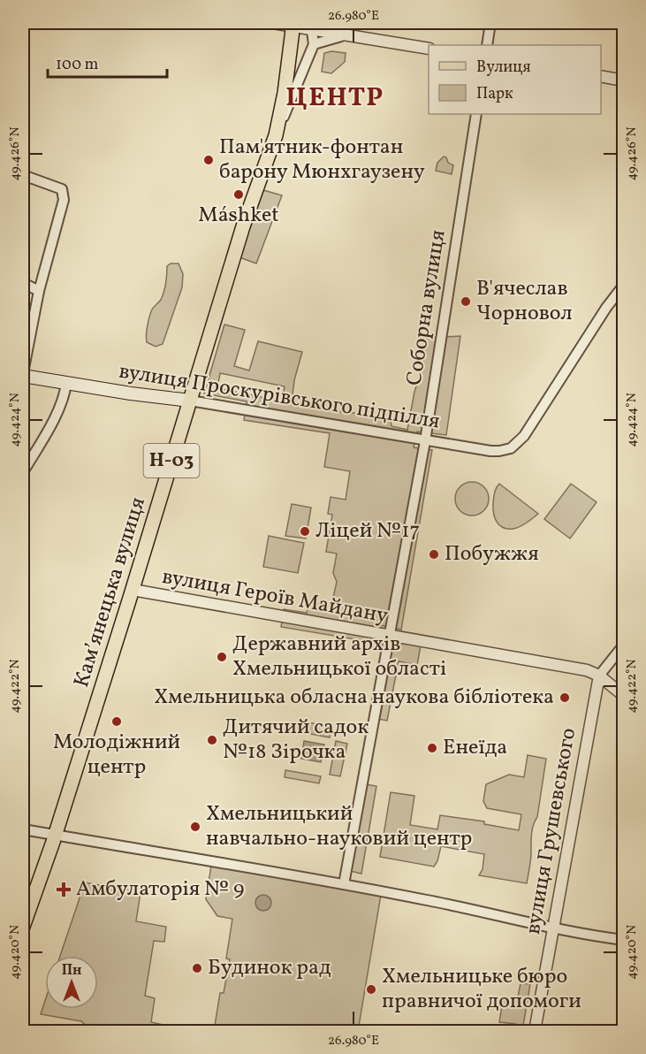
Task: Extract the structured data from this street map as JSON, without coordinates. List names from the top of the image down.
{
  "streets": {
    "main road": ["вулиця Проскурівського підпілля", "Н-03", "Камʼянецька вулиця"],
    "street": ["Соборна вулиця", "вулиця Героїв Майдану", "вулиця Грушевського"]
  },
  "crossings": [
    ["Соборна вулиця", "вулиця Проскурівського підпілля"],
    ["Соборна вулиця", "вулиця Героїв Майдану"],
    ["вулиця Проскурівського підпілля", "Камʼянецька вулиця"],
    ["Камʼянецька вулиця", "вулиця Героїв Майдану"],
    ["вулиця Героїв Майдану", "вулиця Грушевського"]
  ],
  "districts": ["ЦЕНТР"],
  "places": {
    "other": [
      "Пам'ятник-фонтан барону Мюнхгаузену",
      "Mа́shket",
      "В'ячеслав Чорновол",
      "Ліцей №17",
      "Побужжя",
      "Державний архів Хмельницької області",
      "Хмельницька обласна наукова бібліотека",
      "Молодіжний центр",
      "Дитячий садок №18 Зірочка",
      "Енеїда",
      "Хмельницький навчально-науковий центр",
      "Будинок рад",
      "Хмельницьке бюро правничої допомоги"
    ],
    "health": ["Амбулаторія № 9"]
  },
  "legend": ["Вулиця", "Парк"],
  "scale_bar": "100 m",
  "north": "top",
  "coordinates": [
    "26.980°E",
    "49.426°N",
    "49.424°N",
    "49.422°N",
    "49.420°N"
  ]
}
